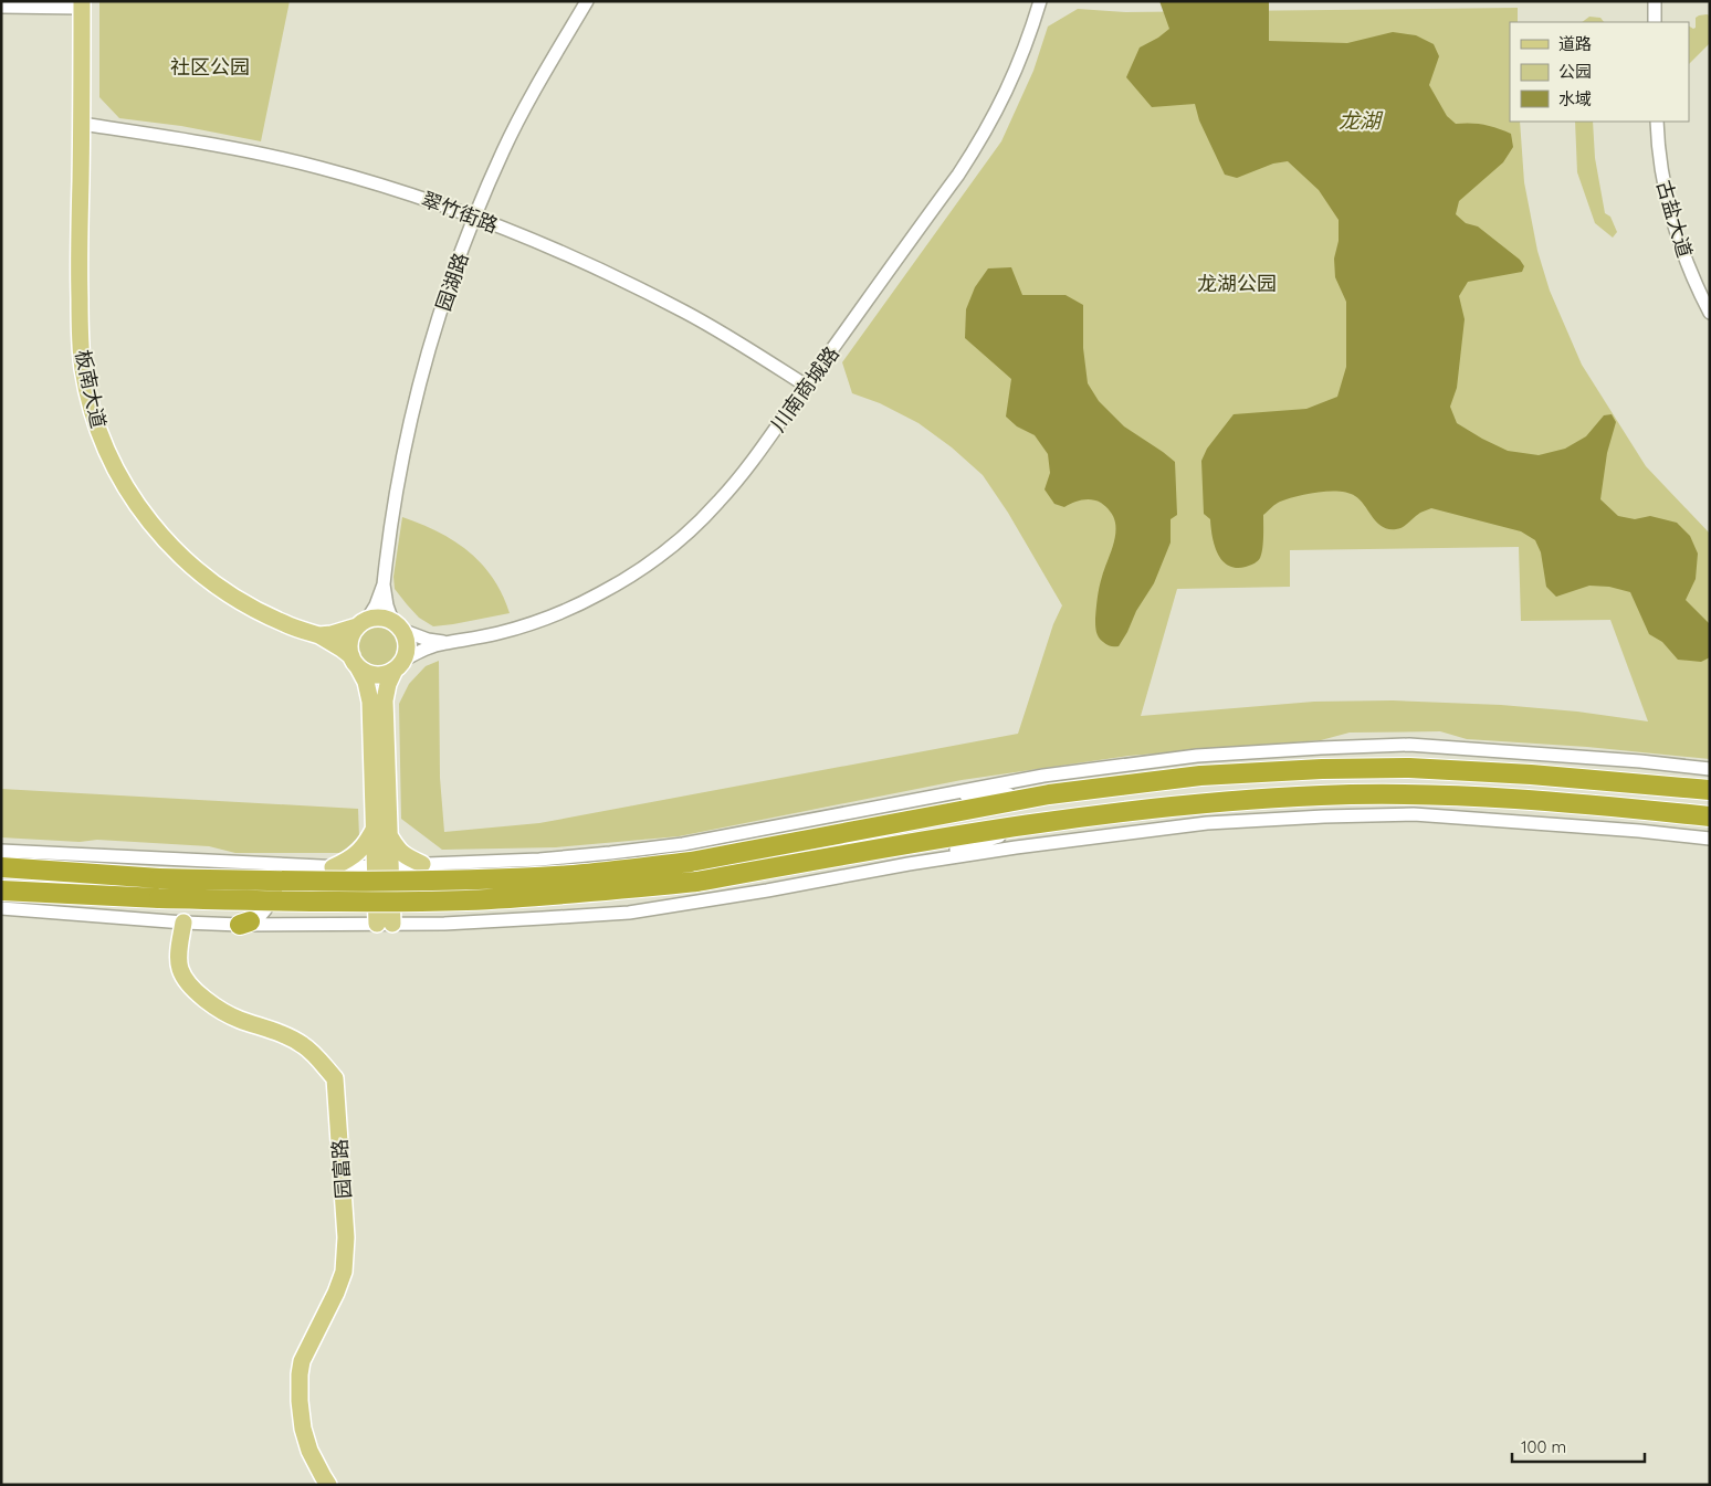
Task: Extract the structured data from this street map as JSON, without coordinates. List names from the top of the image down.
{
  "streets": {
    "main road": ["板南大道", "园富路"],
    "street": [
      "翠竹街路",
      "古盐大道",
      "园湖路",
      "川南商城路"
    ]
  },
  "crossings": [
    ["翠竹街路", "园湖路"],
    ["翠竹街路", "板南大道"],
    ["翠竹街路", "川南商城路"]
  ],
  "water": ["龙湖"],
  "parks": ["社区公园", "龙湖公园"],
  "legend": ["道路", "公园", "水域"],
  "scale_bar": "100 m"
}
